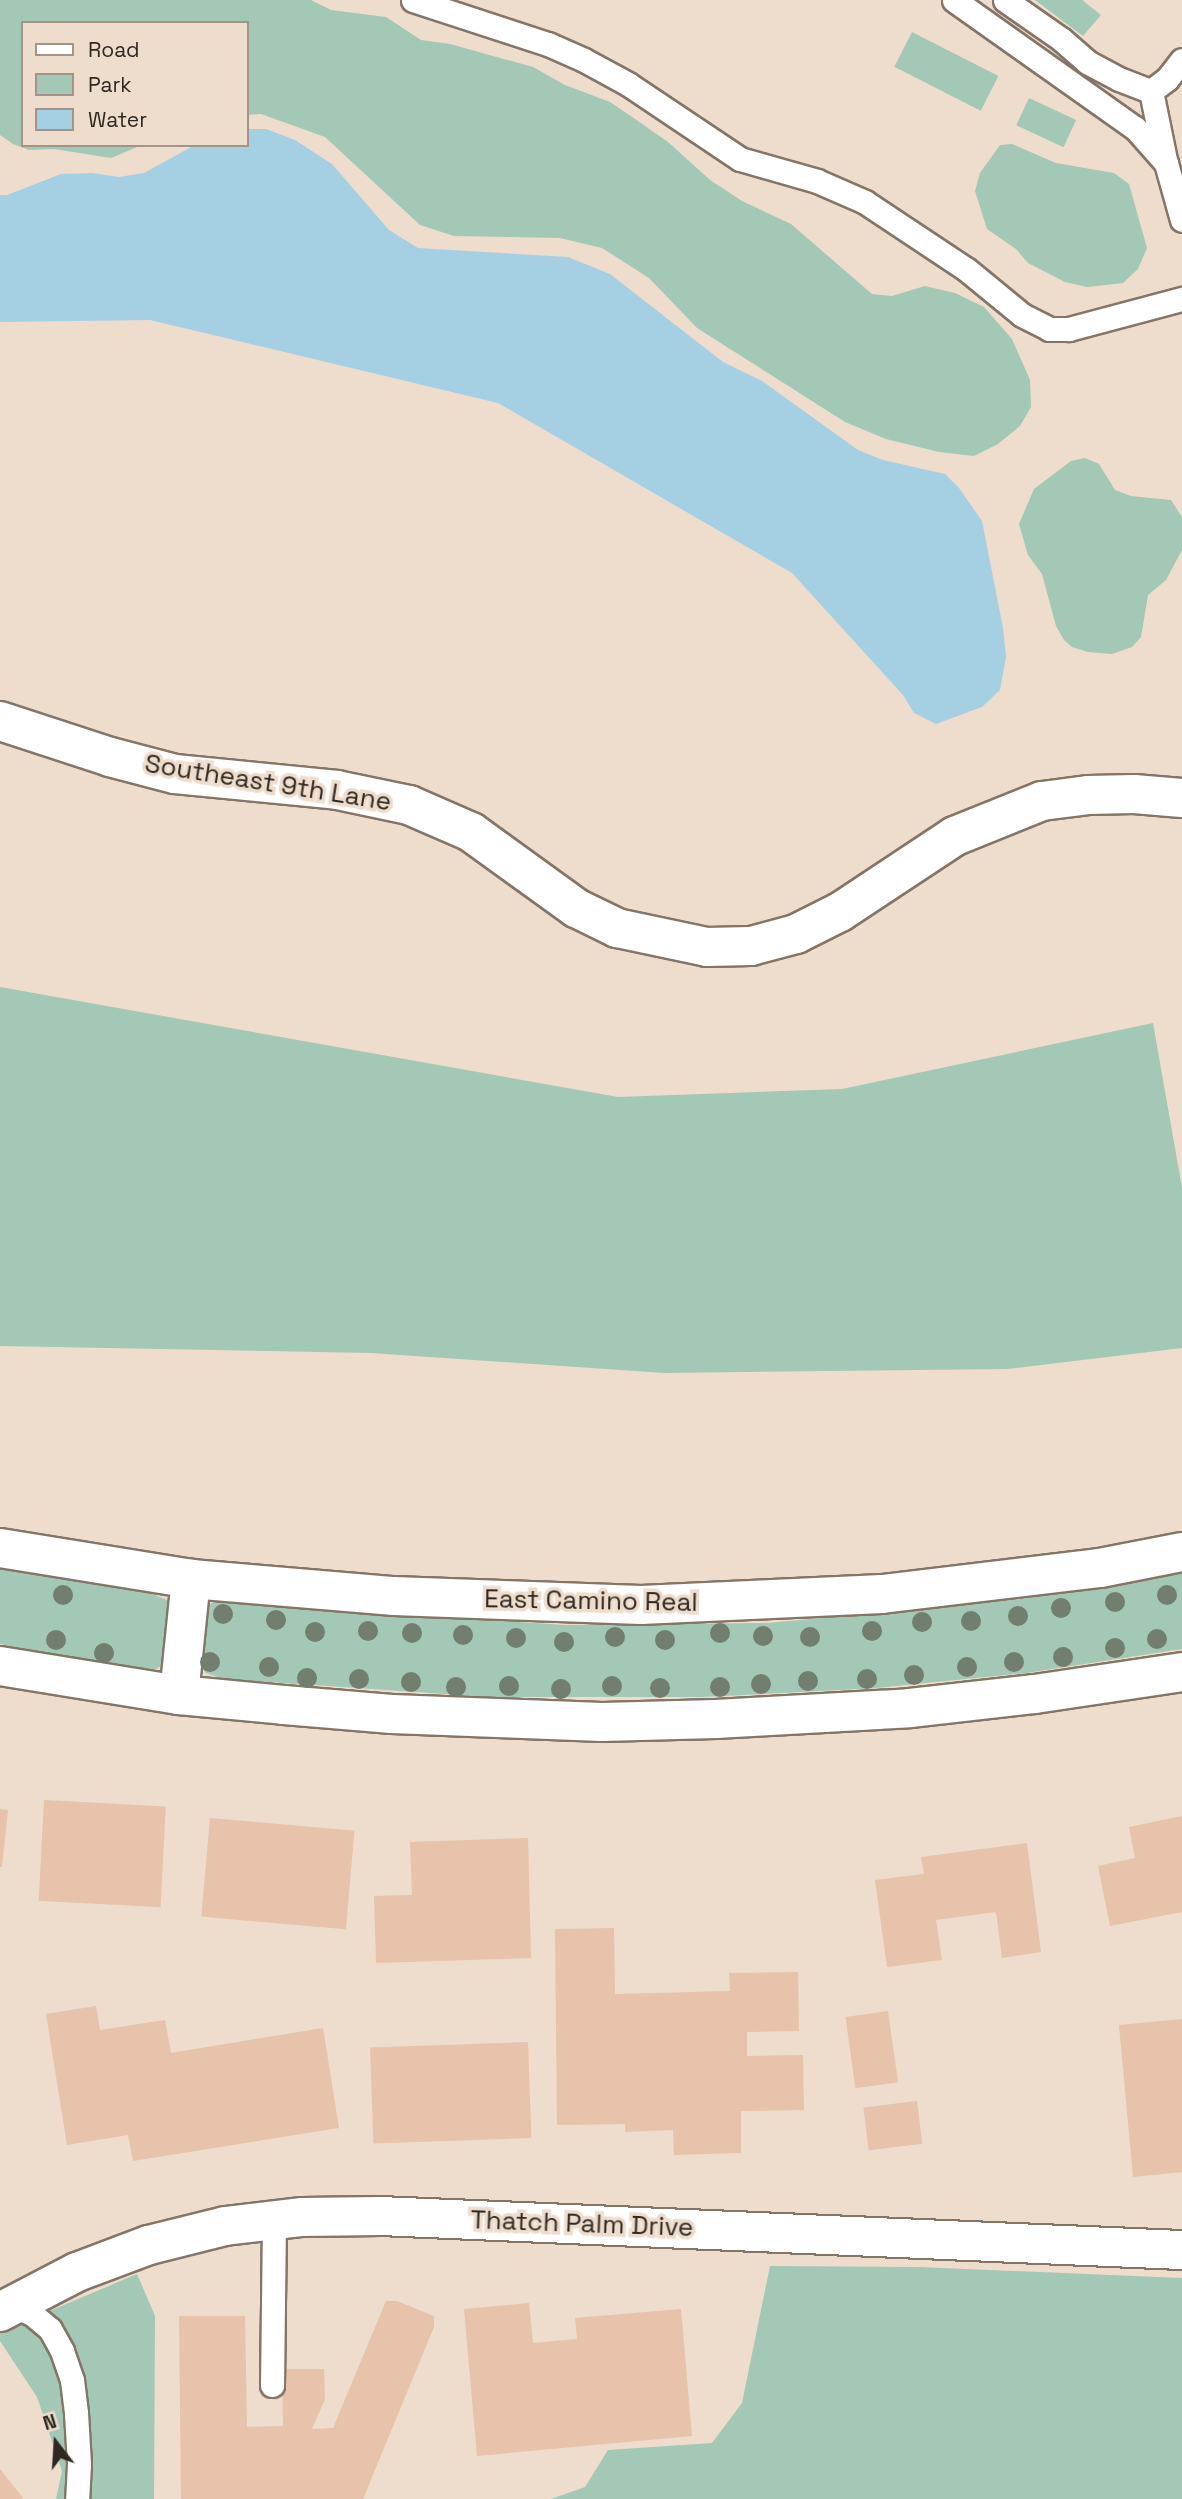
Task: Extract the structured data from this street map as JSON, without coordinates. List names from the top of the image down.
{
  "streets": {
    "street": ["Southeast 9th Lane", "East Camino Real", "Thatch Palm Drive"]
  },
  "legend": ["Road", "Park", "Water"],
  "north": "top"
}
